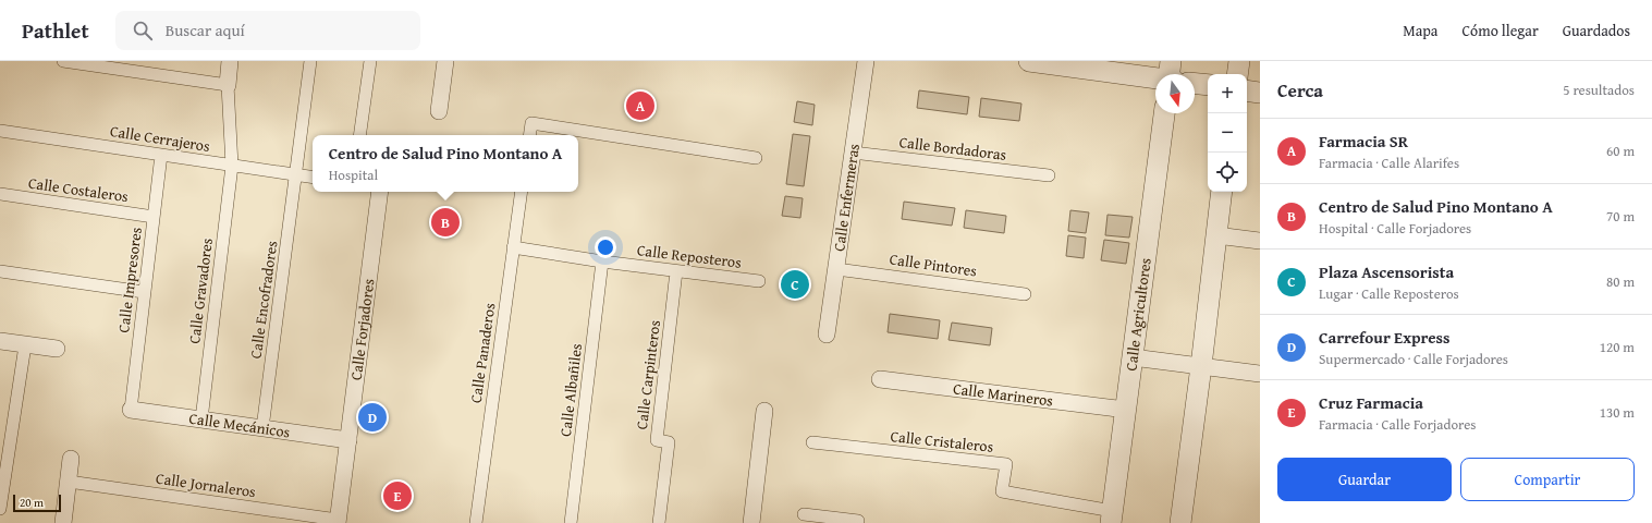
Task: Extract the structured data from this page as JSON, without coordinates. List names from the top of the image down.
{
  "streets": {
    "street": [
      "Calle Cerrajeros",
      "Calle Bordadoras",
      "Calle Costaleros",
      "Calle Enfermeras",
      "Calle Reposteros",
      "Calle Pintores",
      "Calle Impresores",
      "Calle Gravadores",
      "Calle Encofradores",
      "Calle Agricultores",
      "Calle Forjadores",
      "Calle Panaderos",
      "Calle Carpinteros",
      "Calle Albañiles",
      "Calle Marineros",
      "Calle Mecánicos",
      "Calle Cristaleros",
      "Calle Jornaleros"
    ]
  },
  "crossings": [
    ["Calle Cerrajeros", "Calle Impresores"],
    ["Calle Cerrajeros", "Calle Gravadores"],
    ["Calle Cerrajeros", "Calle Encofradores"],
    ["Calle Bordadoras", "Calle Enfermeras"],
    ["Calle Costaleros", "Calle Impresores"],
    ["Calle Enfermeras", "Calle Pintores"],
    ["Calle Reposteros", "Calle Panaderos"],
    ["Calle Reposteros", "Calle Carpinteros"],
    ["Calle Reposteros", "Calle Albañiles"],
    ["Calle Impresores", "Calle Mecánicos"],
    ["Calle Gravadores", "Calle Mecánicos"],
    ["Calle Encofradores", "Calle Mecánicos"],
    ["Calle Agricultores", "Calle Marineros"],
    ["Calle Agricultores", "Calle Cristaleros"],
    ["Calle Forjadores", "Calle Mecánicos"],
    ["Calle Forjadores", "Calle Jornaleros"]
  ],
  "scale_bar": "20 m",
  "north": "bottom",
  "page": {
    "header": "Pathlet",
    "search": "Buscar aquí",
    "nav": ["Mapa", "Cómo llegar", "Guardados"],
    "heading": ["Cerca", "5 resultados"],
    "map_buttons": ["+", "−"],
    "pins": [
      "A",
      "B",
      "C",
      "D",
      "E"
    ],
    "list": [
      {
        "mark": "A",
        "name": "Farmacia SR",
        "note": "Farmacia · Calle Alarifes",
        "value": "60 m"
      },
      {
        "mark": "B",
        "name": "Centro de Salud Pino Montano A",
        "note": "Hospital · Calle Forjadores",
        "value": "70 m"
      },
      {
        "mark": "C",
        "name": "Plaza Ascensorista",
        "note": "Lugar · Calle Reposteros",
        "value": "80 m"
      },
      {
        "mark": "D",
        "name": "Carrefour Express",
        "note": "Supermercado · Calle Forjadores",
        "value": "120 m"
      },
      {
        "mark": "E",
        "name": "Cruz Farmacia",
        "note": "Farmacia · Calle Forjadores",
        "value": "130 m"
      }
    ],
    "popup": ["Centro de Salud Pino Montano A", "Hospital"],
    "buttons": ["Guardar", "Compartir"],
    "scale": "20 m"
  }
}
